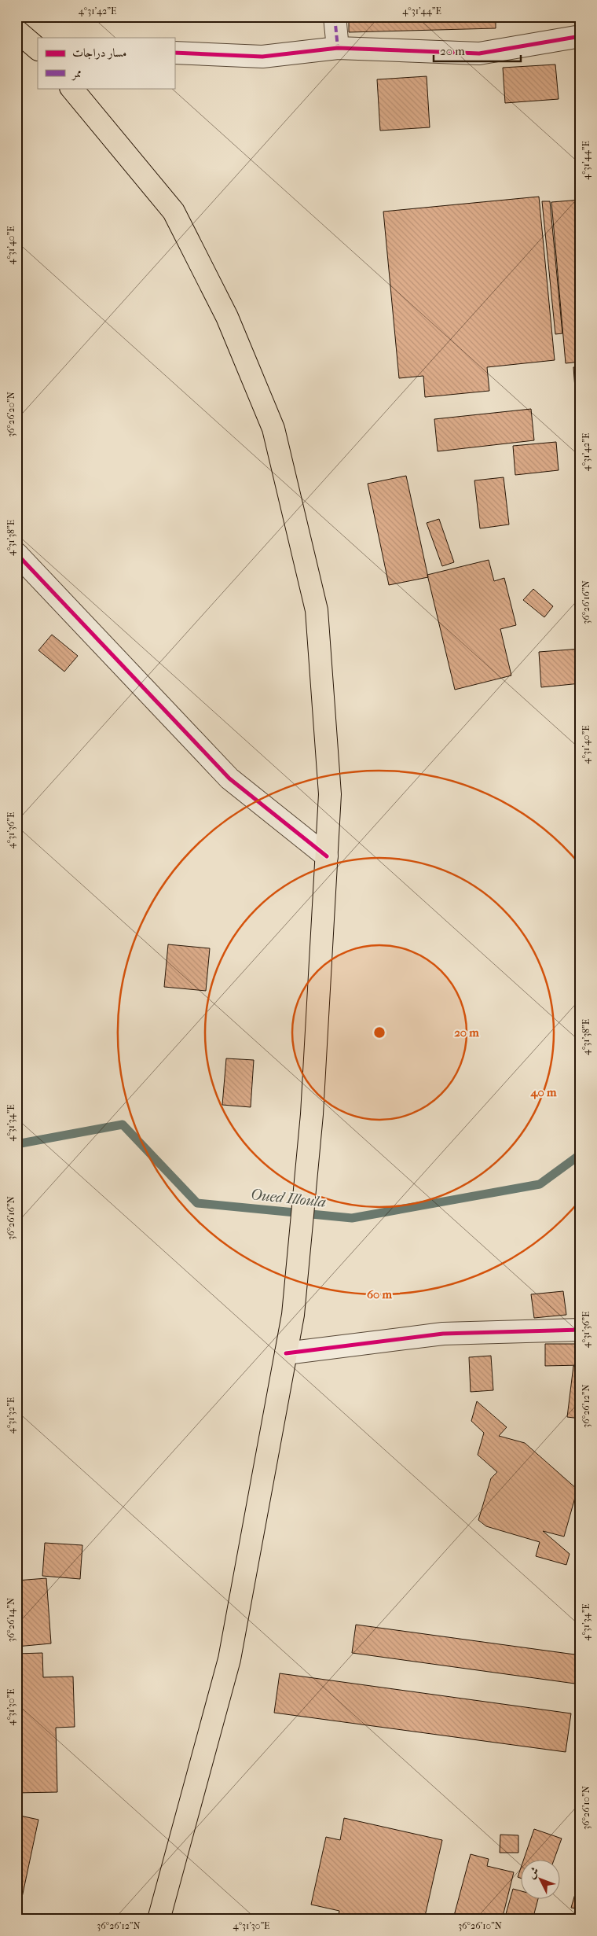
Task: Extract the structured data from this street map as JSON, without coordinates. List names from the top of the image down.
{
  "water": ["Oued Illoula"],
  "legend": ["مسار دراجات", "ممر"],
  "scale_bar": "20 m",
  "north": "top left",
  "coordinates": [
    "4°31'42\"E",
    "4°31'44\"E",
    "4°31'40\"E",
    "36°26'20\"N",
    "4°31'38\"E",
    "36°26'16\"N",
    "4°31'36\"E",
    "4°31'34\"E",
    "36°26'12\"N",
    "4°31'32\"E",
    "36°26'14\"N",
    "4°31'30\"E",
    "36°26'10\"N"
  ],
  "rings": ["20 m", "40 m", "60 m"]
}
